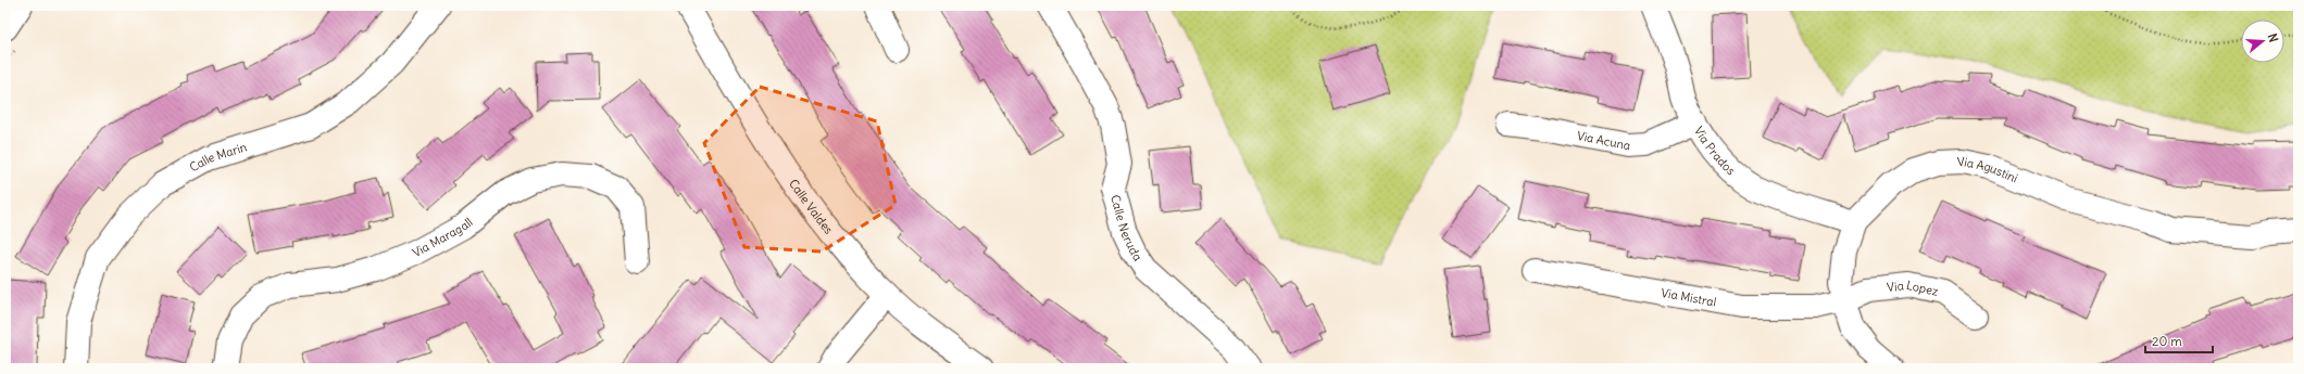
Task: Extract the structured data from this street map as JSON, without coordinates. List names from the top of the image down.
{
  "streets": {
    "street": [
      "Via Acuna",
      "Via Prados",
      "Calle Marin",
      "Via Agustini",
      "Calle Valdes",
      "Calle Neruda",
      "Via Maragall",
      "Via Lopez",
      "Via Mistral"
    ]
  },
  "crossings": [
    ["Via Acuna", "Via Prados"],
    ["Via Prados", "Via Agustini"],
    ["Via Agustini", "Via Lopez"],
    ["Via Agustini", "Via Mistral"],
    ["Via Lopez", "Via Mistral"]
  ],
  "scale_bar": "20 m",
  "north": "right"
}
